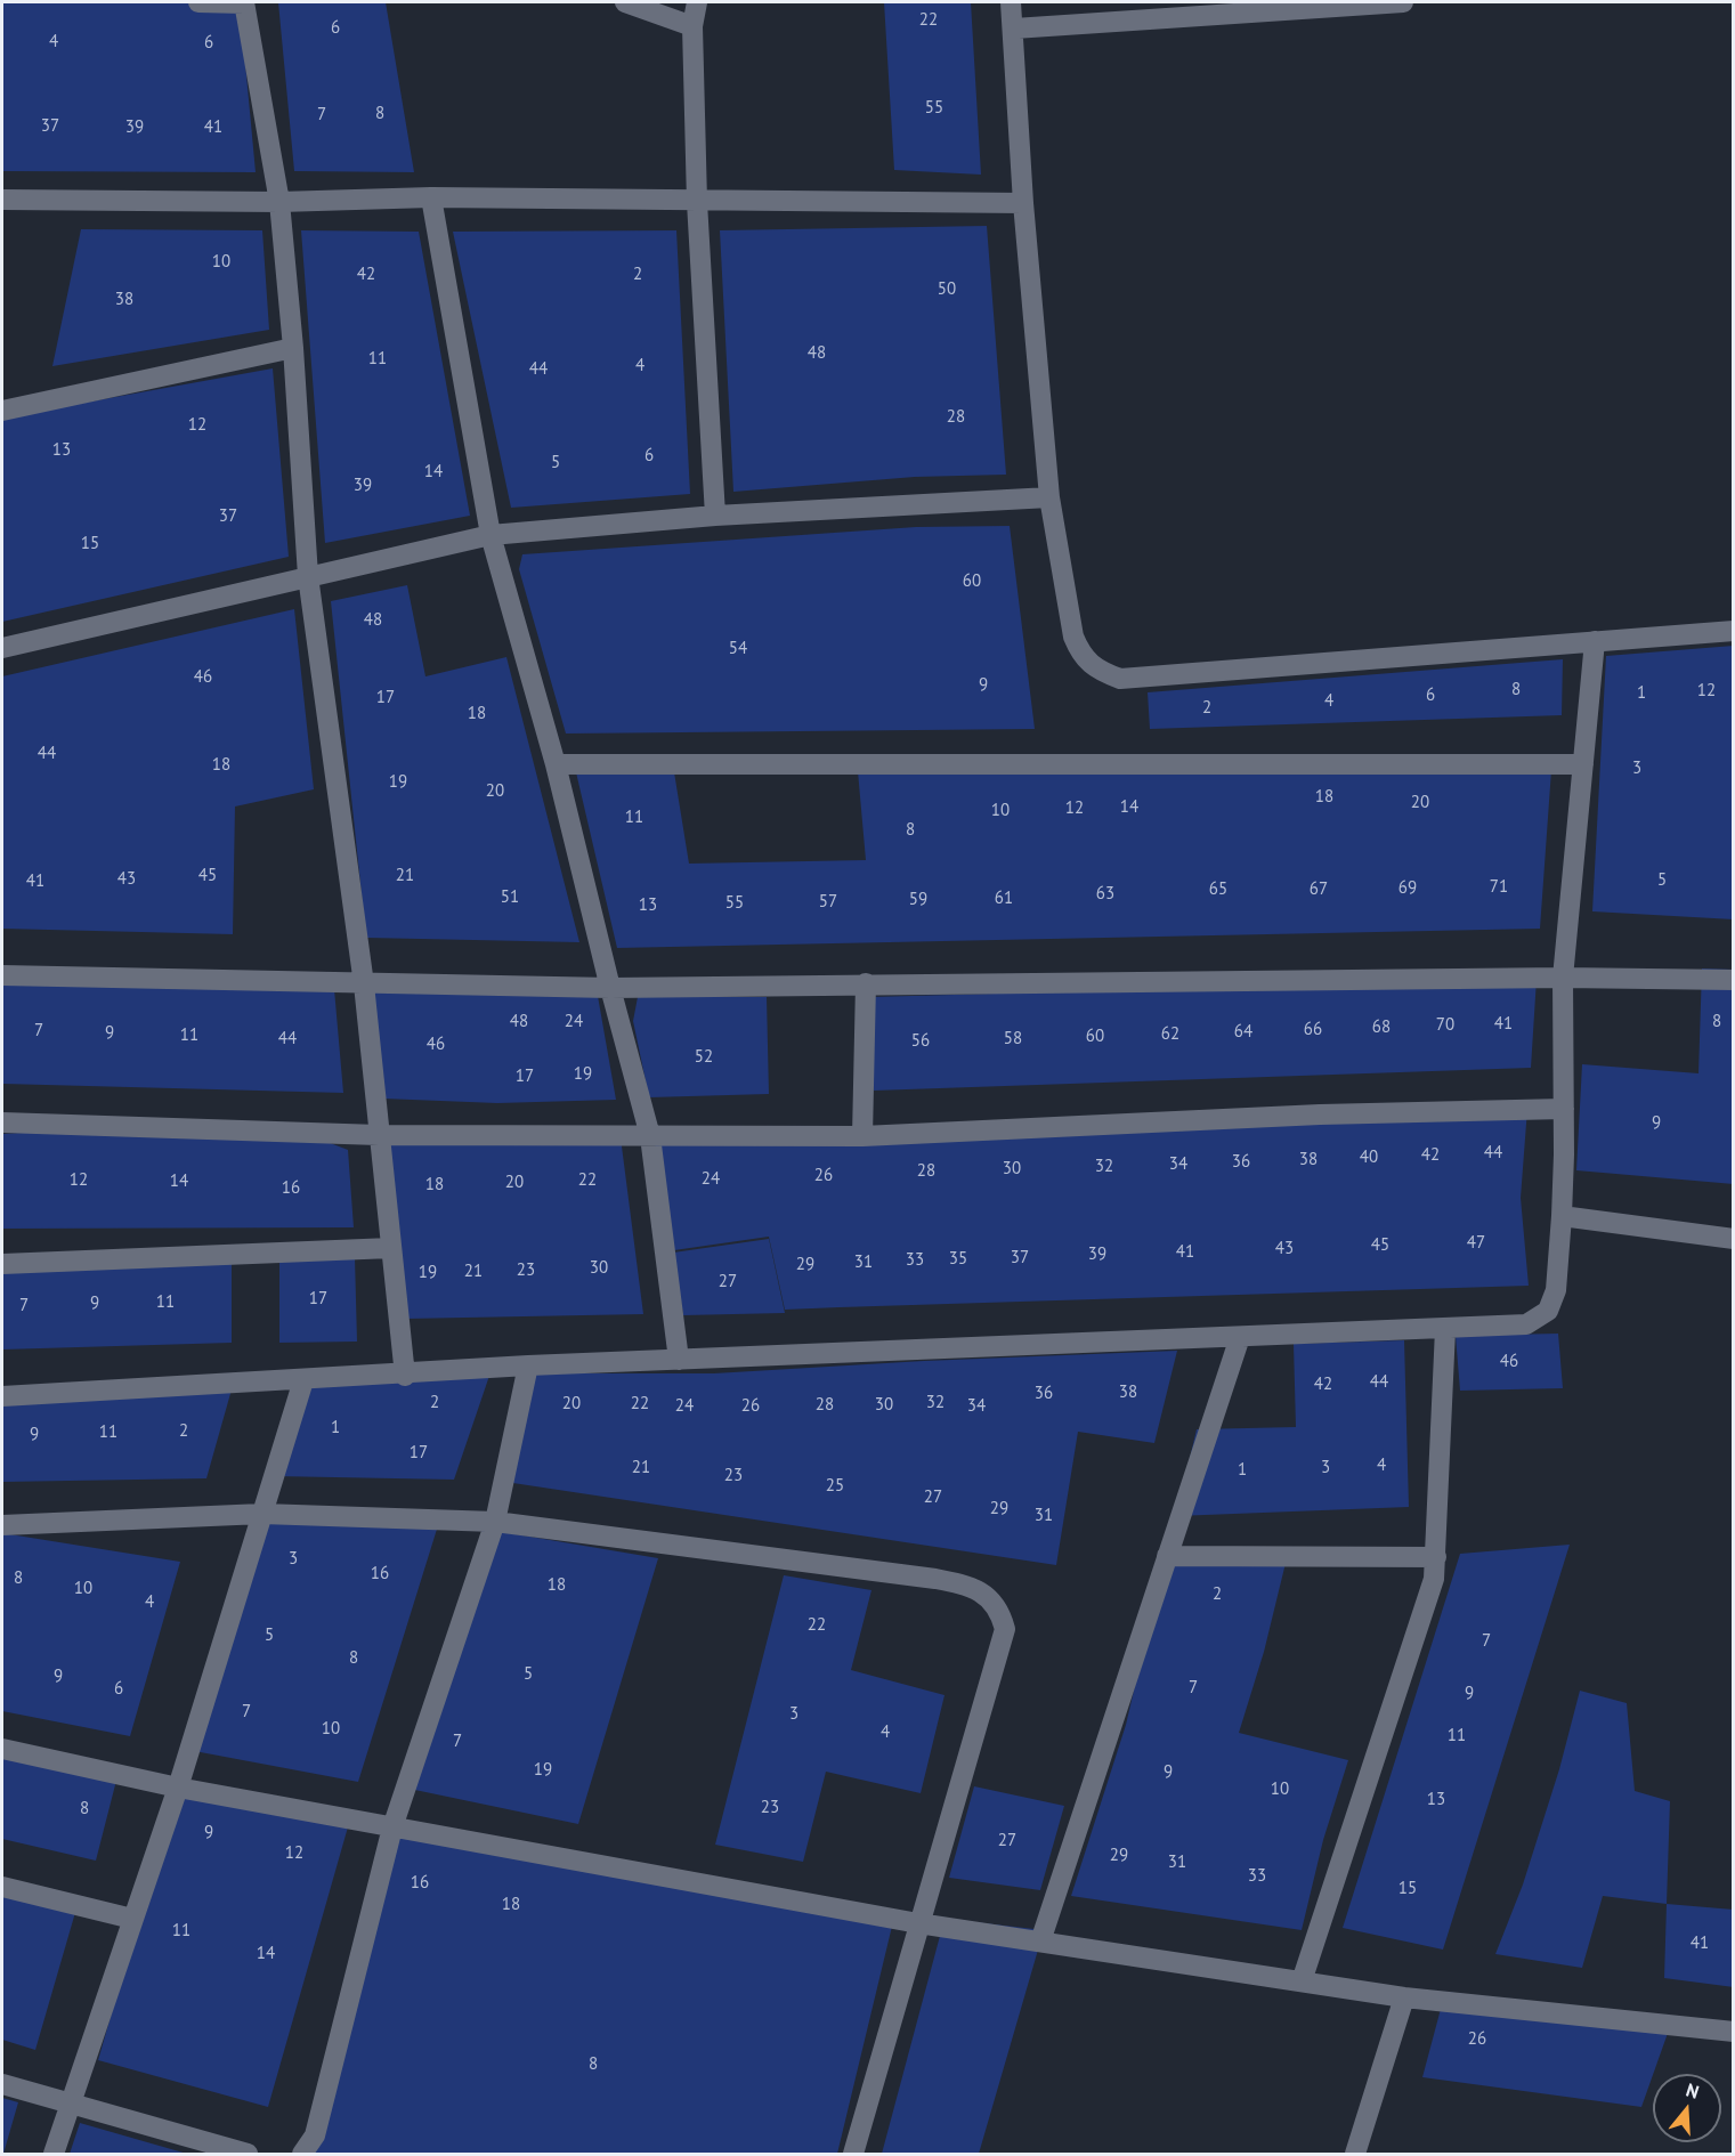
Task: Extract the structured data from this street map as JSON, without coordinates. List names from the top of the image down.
{
  "house_numbers": [
    "22",
    "6",
    "4",
    "6",
    "55",
    "8",
    "7",
    "37",
    "39",
    "41",
    "10",
    "42",
    "2",
    "50",
    "38",
    "48",
    "11",
    "4",
    "44",
    "28",
    "12",
    "13",
    "6",
    "5",
    "14",
    "39",
    "37",
    "15",
    "60",
    "48",
    "54",
    "46",
    "9",
    "8",
    "12",
    "1",
    "6",
    "17",
    "4",
    "2",
    "18",
    "44",
    "18",
    "3",
    "19",
    "20",
    "18",
    "20",
    "14",
    "12",
    "10",
    "11",
    "8",
    "45",
    "21",
    "43",
    "5",
    "41",
    "71",
    "69",
    "65",
    "67",
    "63",
    "51",
    "61",
    "59",
    "57",
    "55",
    "13",
    "48",
    "24",
    "8",
    "41",
    "70",
    "68",
    "66",
    "7",
    "64",
    "9",
    "62",
    "11",
    "60",
    "44",
    "58",
    "56",
    "46",
    "52",
    "19",
    "17",
    "9",
    "44",
    "42",
    "40",
    "38",
    "36",
    "34",
    "32",
    "30",
    "28",
    "26",
    "24",
    "12",
    "22",
    "14",
    "20",
    "18",
    "16",
    "47",
    "45",
    "43",
    "41",
    "39",
    "37",
    "35",
    "33",
    "31",
    "29",
    "30",
    "23",
    "21",
    "19",
    "27",
    "17",
    "11",
    "9",
    "7",
    "46",
    "44",
    "42",
    "38",
    "36",
    "2",
    "32",
    "20",
    "22",
    "28",
    "30",
    "24",
    "26",
    "34",
    "1",
    "2",
    "11",
    "9",
    "17",
    "4",
    "21",
    "3",
    "1",
    "23",
    "25",
    "27",
    "29",
    "31",
    "3",
    "16",
    "8",
    "18",
    "10",
    "2",
    "4",
    "22",
    "5",
    "7",
    "8",
    "5",
    "9",
    "7",
    "6",
    "9",
    "7",
    "3",
    "10",
    "4",
    "11",
    "7",
    "19",
    "9",
    "10",
    "13",
    "23",
    "8",
    "9",
    "27",
    "12",
    "29",
    "31",
    "33",
    "16",
    "15",
    "18",
    "11",
    "41",
    "14",
    "26",
    "8"
  ],
  "north": "top"
}
